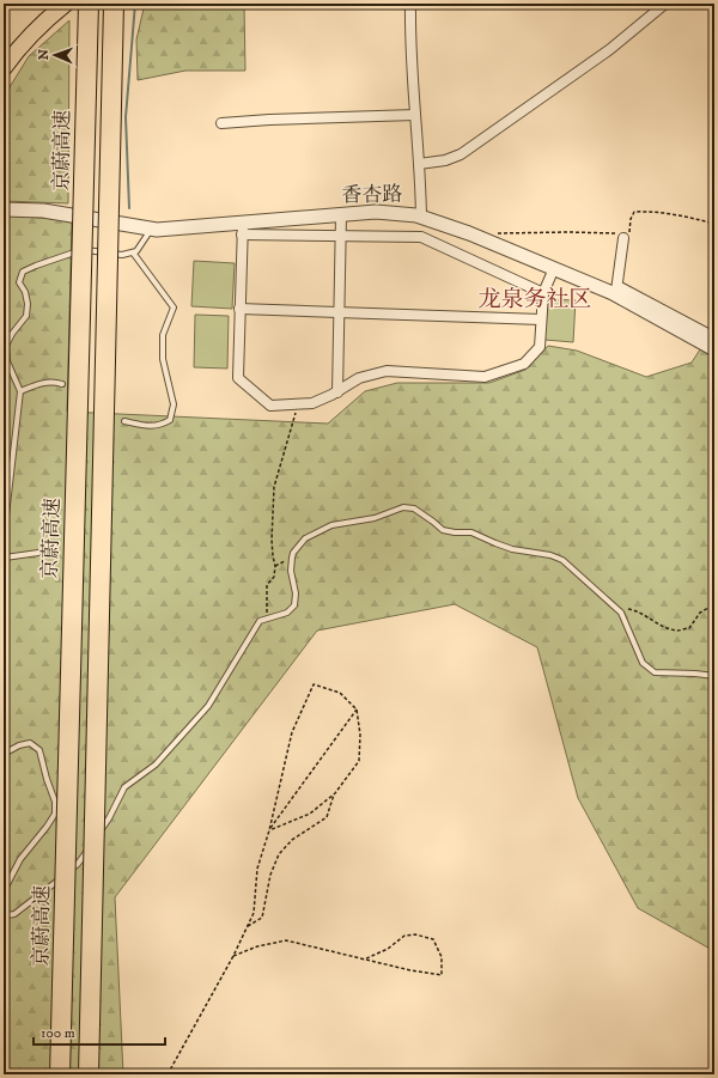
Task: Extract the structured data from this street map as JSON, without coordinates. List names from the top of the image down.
{
  "streets": {
    "highway": ["京蔚高速"],
    "street": ["香杏路"]
  },
  "districts": ["龙泉务社区"],
  "scale_bar": "100 m",
  "north": "left"
}
